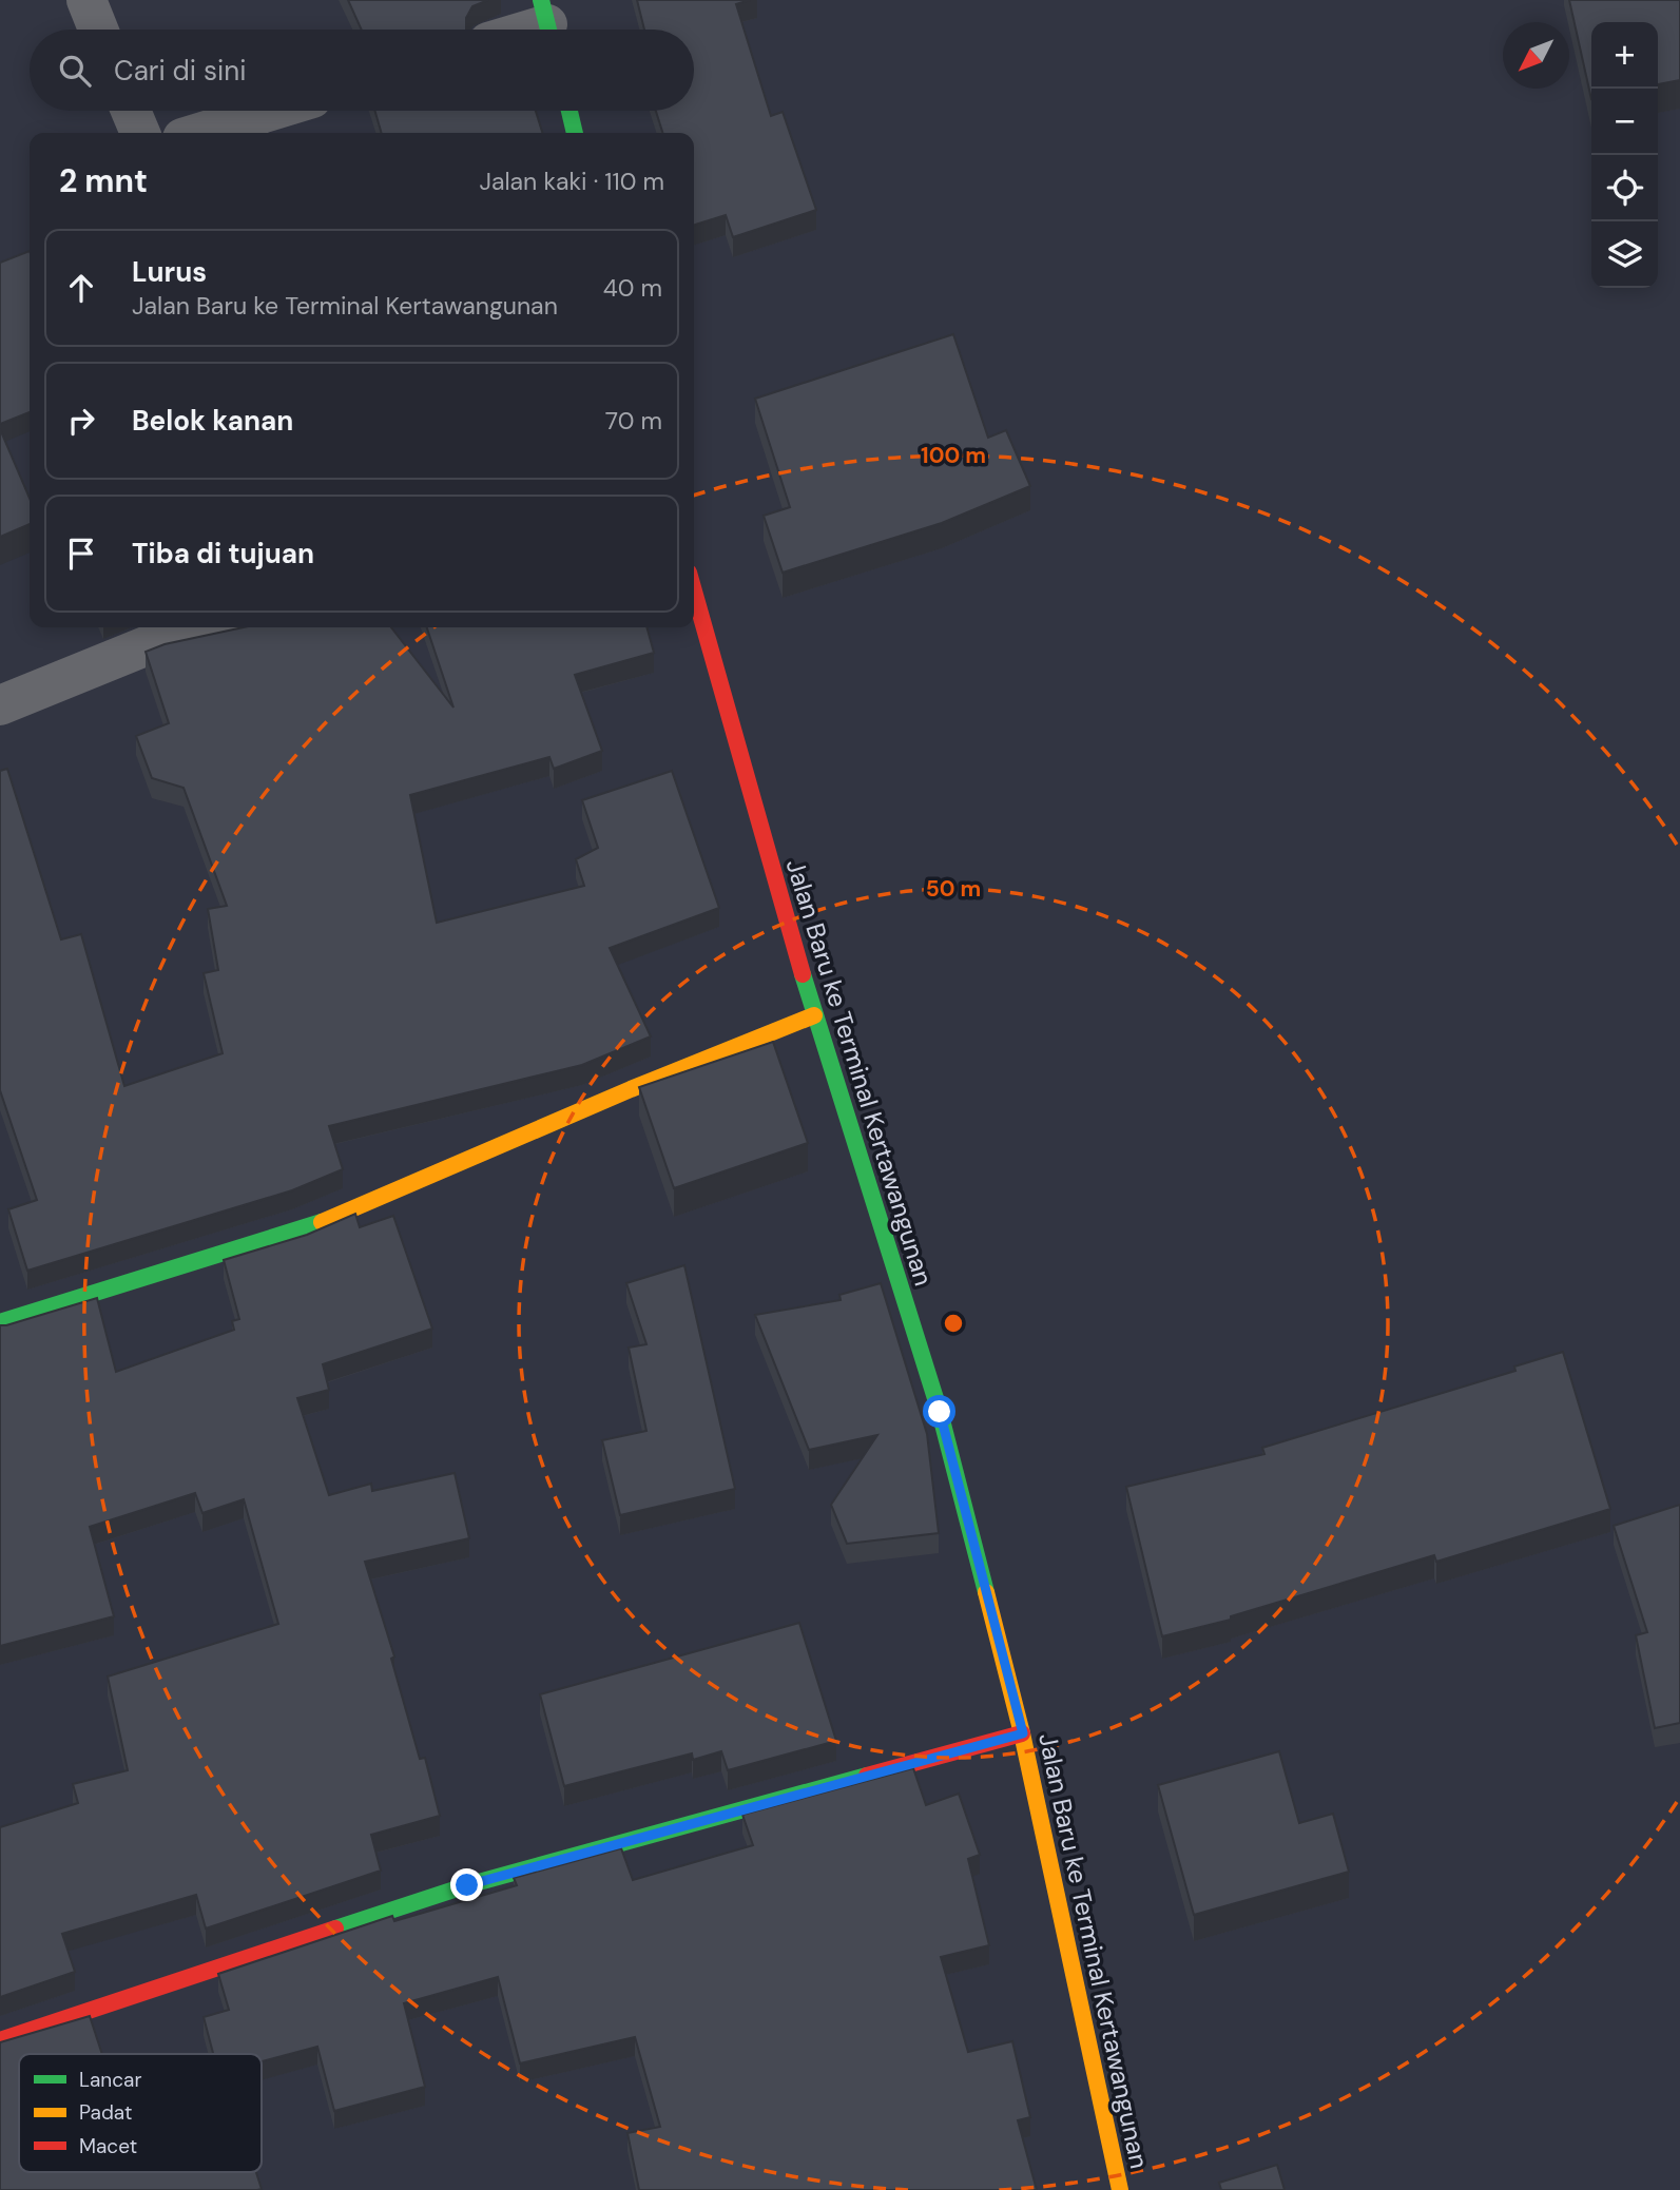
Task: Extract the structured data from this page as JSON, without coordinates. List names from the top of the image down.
{
  "streets": {
    "street": ["Jalan Baru ke Terminal Kertawangunan"]
  },
  "legend": ["Lancar", "Padat", "Macet"],
  "north": "bottom left",
  "page": {
    "map_buttons": ["+", "−"],
    "search": "Cari di sini",
    "heading": ["2 mnt", "Jalan kaki · 110 m"],
    "list": [
      ["Lurus", "Jalan Baru ke Terminal Kertawangunan", "40 m"],
      ["Belok kanan", "70 m"],
      "Tiba di tujuan"
    ]
  },
  "rings": ["100 m", "50 m"]
}
